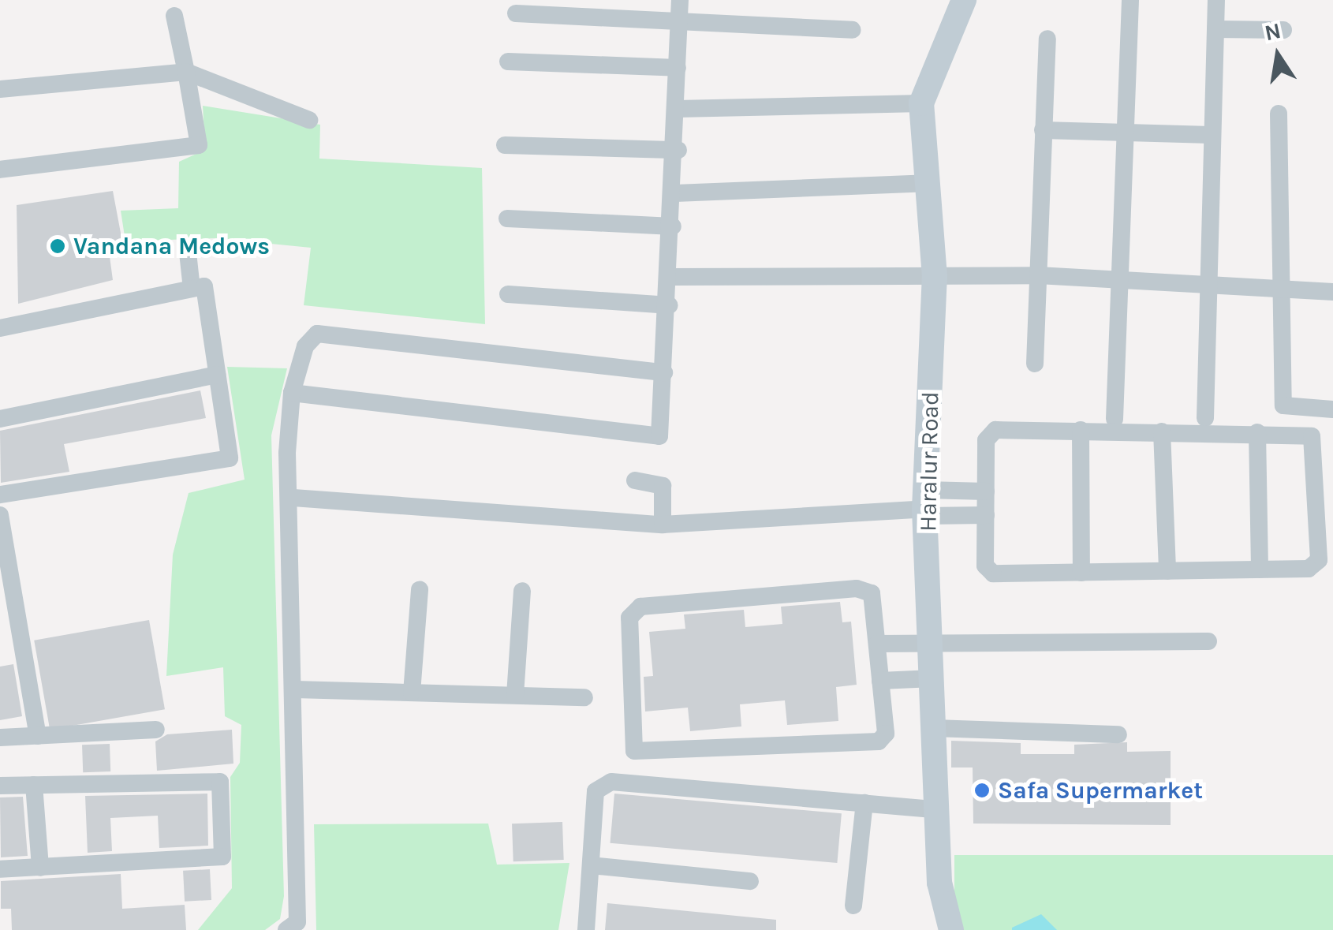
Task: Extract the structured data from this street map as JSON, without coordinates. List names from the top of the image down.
{
  "streets": {
    "street": ["Haralur Road"]
  },
  "places": ["Vandana Medows", "Safa Supermarket"],
  "north": "top"
}
